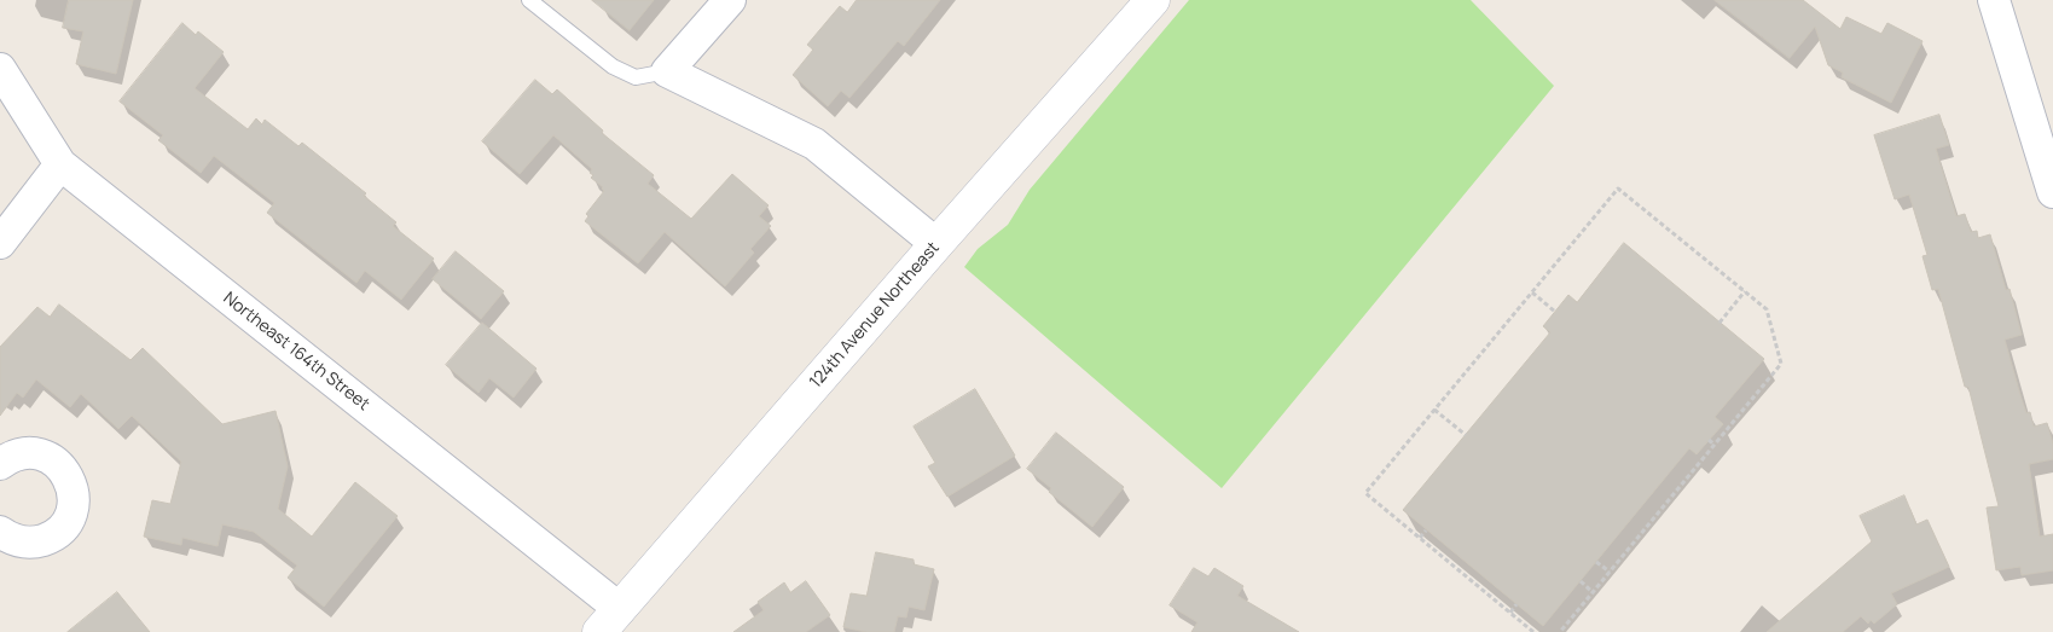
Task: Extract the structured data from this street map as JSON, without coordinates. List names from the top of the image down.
{
  "streets": {
    "street": ["124th Avenue Northeast", "Northeast 164th Street"]
  },
  "crossings": [
    ["124th Avenue Northeast", "Northeast 164th Street"]
  ]
}
